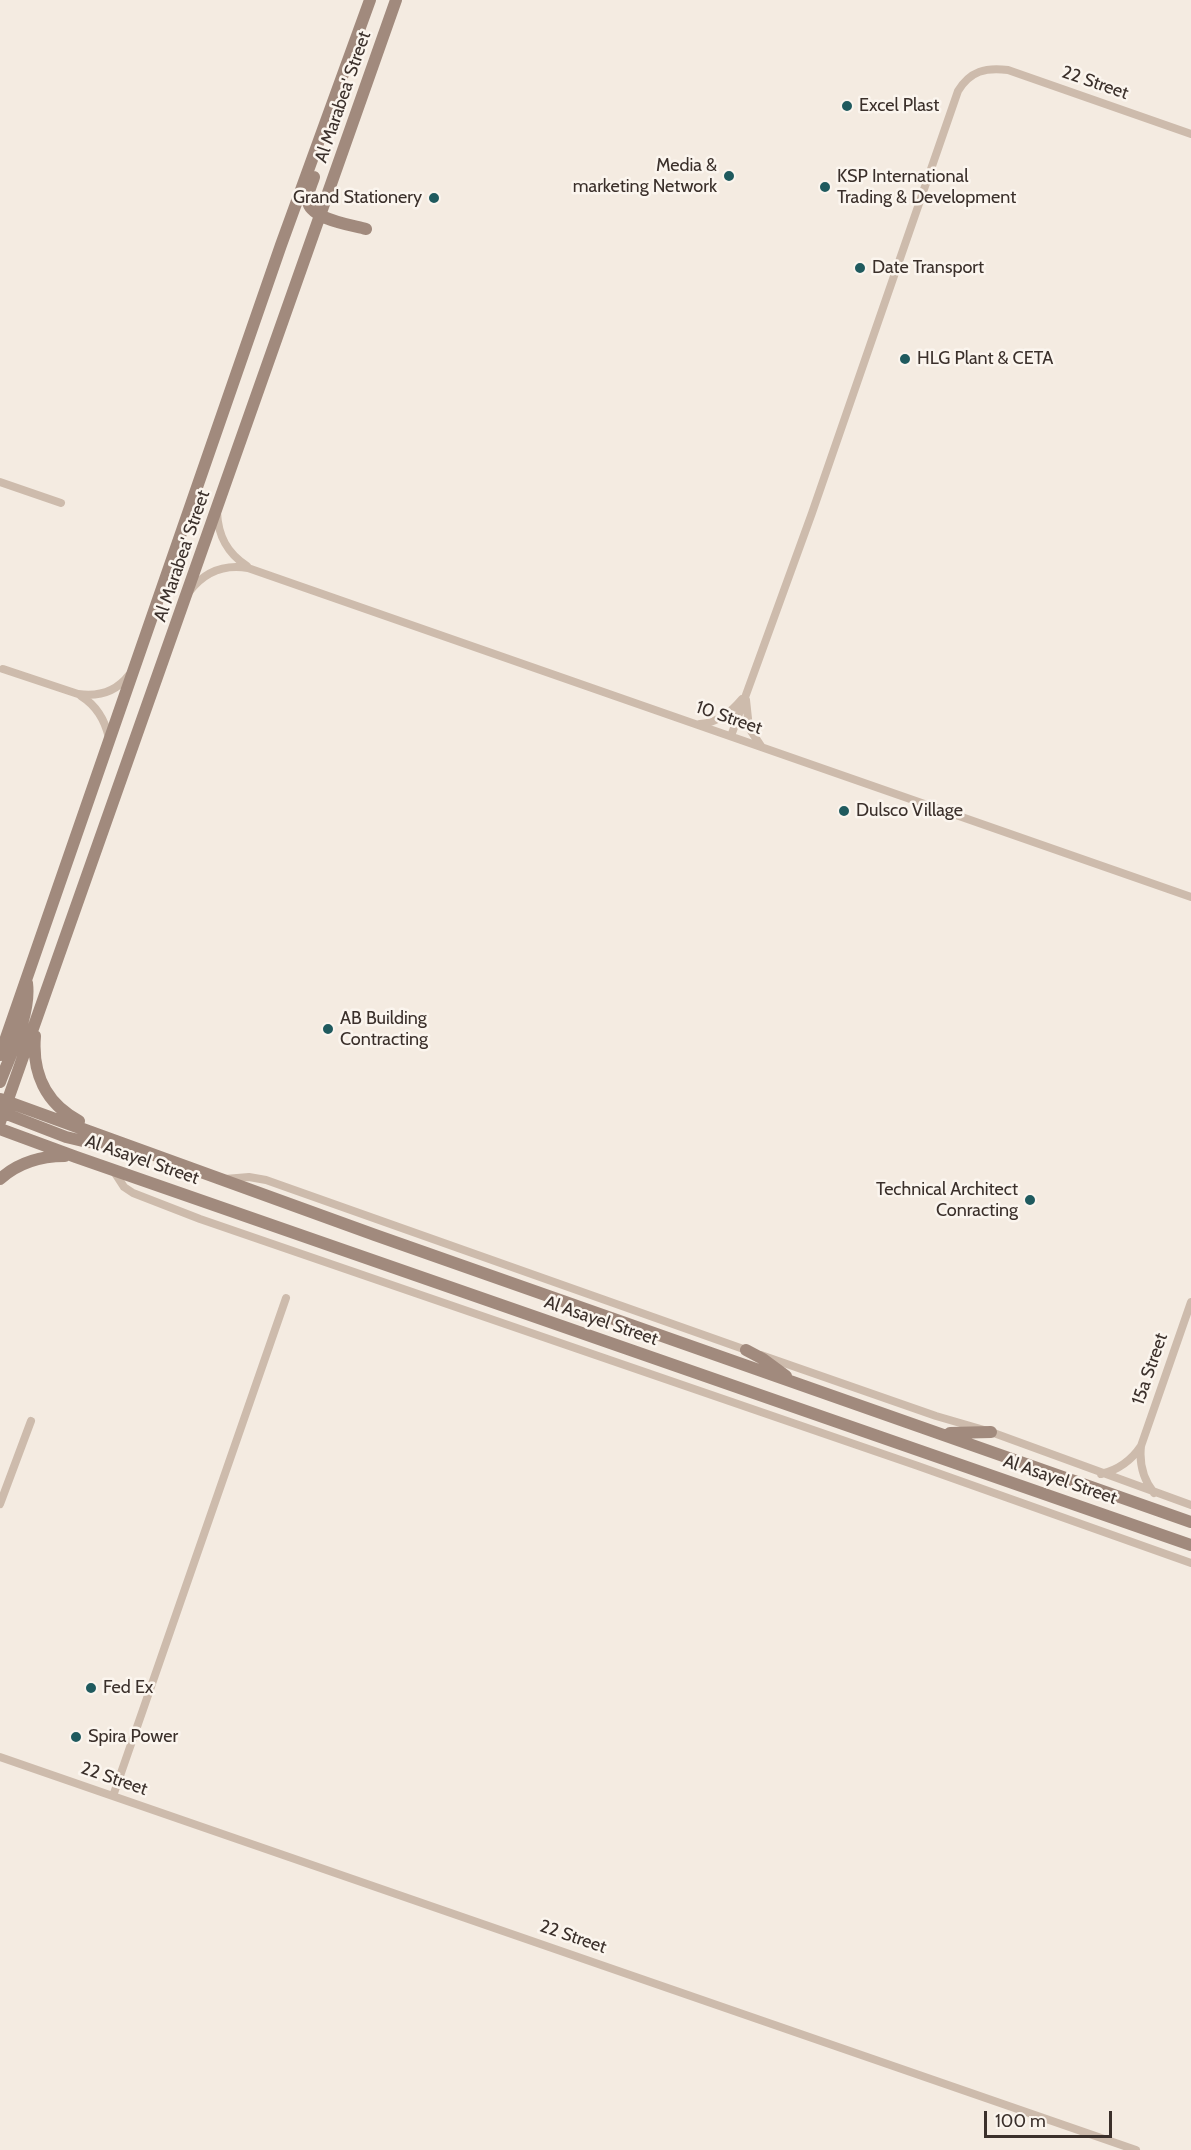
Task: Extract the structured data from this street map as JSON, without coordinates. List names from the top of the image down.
{
  "streets": {
    "main road": ["Al Marabea' Street", "Al Asayel Street"],
    "street": ["22 Street", "10 Street", "15a Street"]
  },
  "crossings": [
    ["Al Marabea' Street", "10 Street"],
    ["Al Marabea' Street", "Al Asayel Street"]
  ],
  "places": [
    "Excel Plast",
    "Media & marketing Network",
    "KSP International Trading & Development",
    "Grand Stationery",
    "Date Transport",
    "HLG Plant & CETA",
    "Dulsco Village",
    "AB Building Contracting",
    "Technical Architect Conracting",
    "Fed Ex",
    "Spira Power"
  ],
  "scale_bar": "100 m"
}
